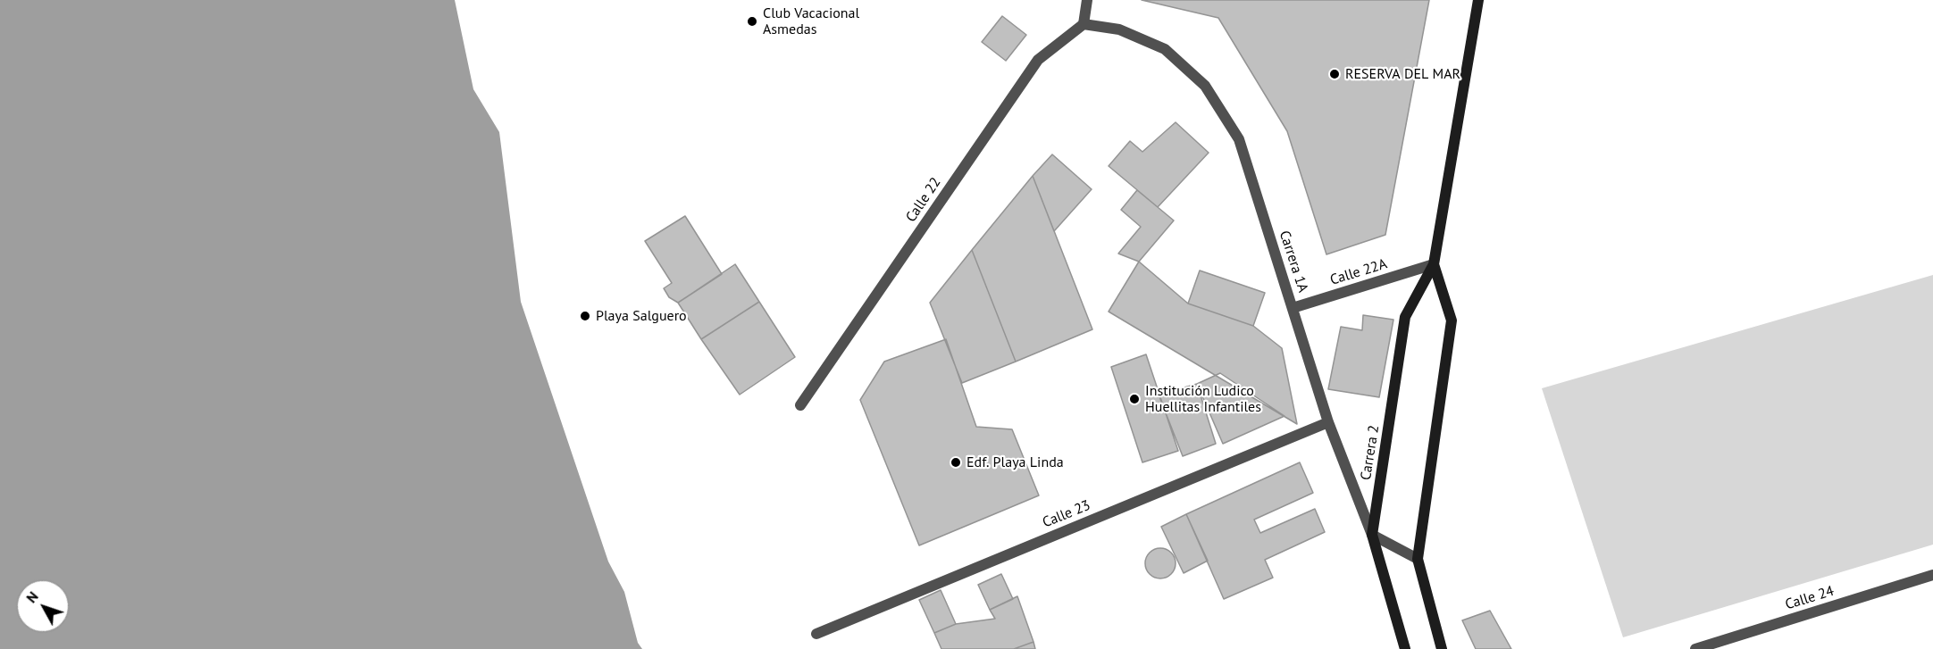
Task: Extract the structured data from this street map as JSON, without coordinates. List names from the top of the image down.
{
  "streets": {
    "street": [
      "Calle 22",
      "Carrera 1A",
      "Calle 22A",
      "Carrera 2",
      "Calle 23",
      "Calle 24"
    ]
  },
  "crossings": [
    ["Calle 22", "Carrera 1A"],
    ["Carrera 1A", "Calle 22A"],
    ["Carrera 1A", "Carrera 2"],
    ["Carrera 1A", "Calle 23"],
    ["Calle 22A", "Carrera 2"]
  ],
  "places": [
    "Club Vacacional Asmedas",
    "RESERVA DEL MAR",
    "Playa Salguero",
    "Institución Ludico Huellitas Infantiles",
    "Edf. Playa Linda"
  ],
  "north": "top left"
}
